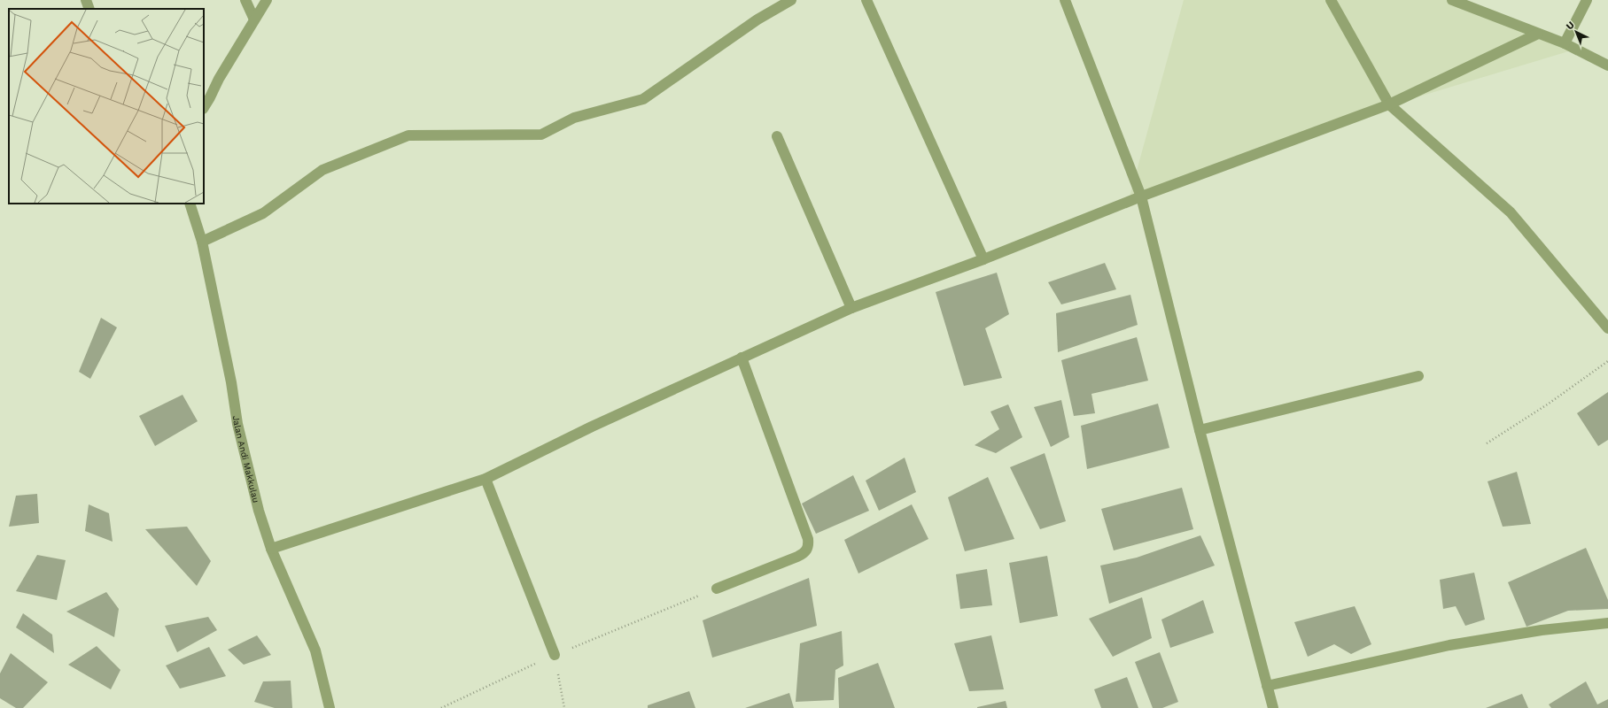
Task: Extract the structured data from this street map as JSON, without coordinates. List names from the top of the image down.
{
  "streets": {
    "street": ["Jalan Andi Makkulau"]
  },
  "north": "top left"
}
